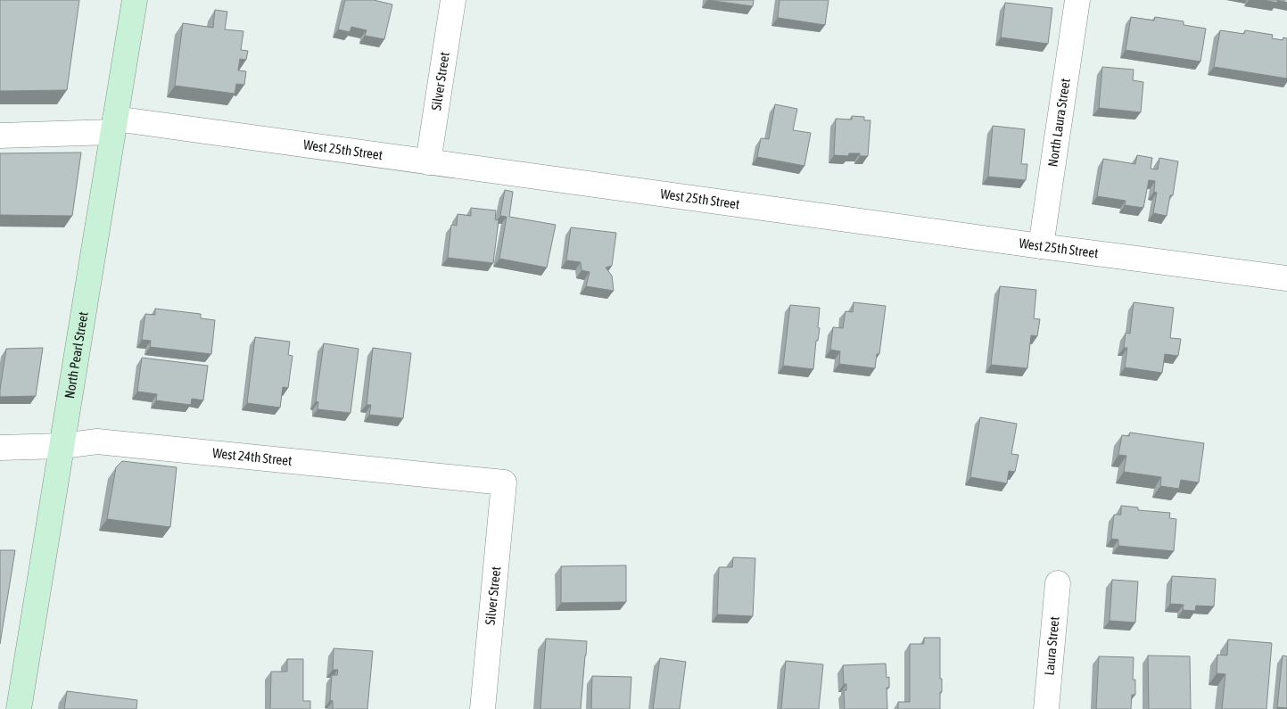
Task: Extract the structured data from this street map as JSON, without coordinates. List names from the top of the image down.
{
  "streets": {
    "street": [
      "Silver Street",
      "North Laura Street",
      "West 25th Street",
      "North Pearl Street",
      "West 24th Street",
      "Laura Street"
    ]
  },
  "crossings": [
    ["Silver Street", "West 25th Street"],
    ["Silver Street", "West 24th Street"],
    ["North Laura Street", "West 25th Street"],
    ["West 25th Street", "North Pearl Street"],
    ["North Pearl Street", "West 24th Street"]
  ]
}
